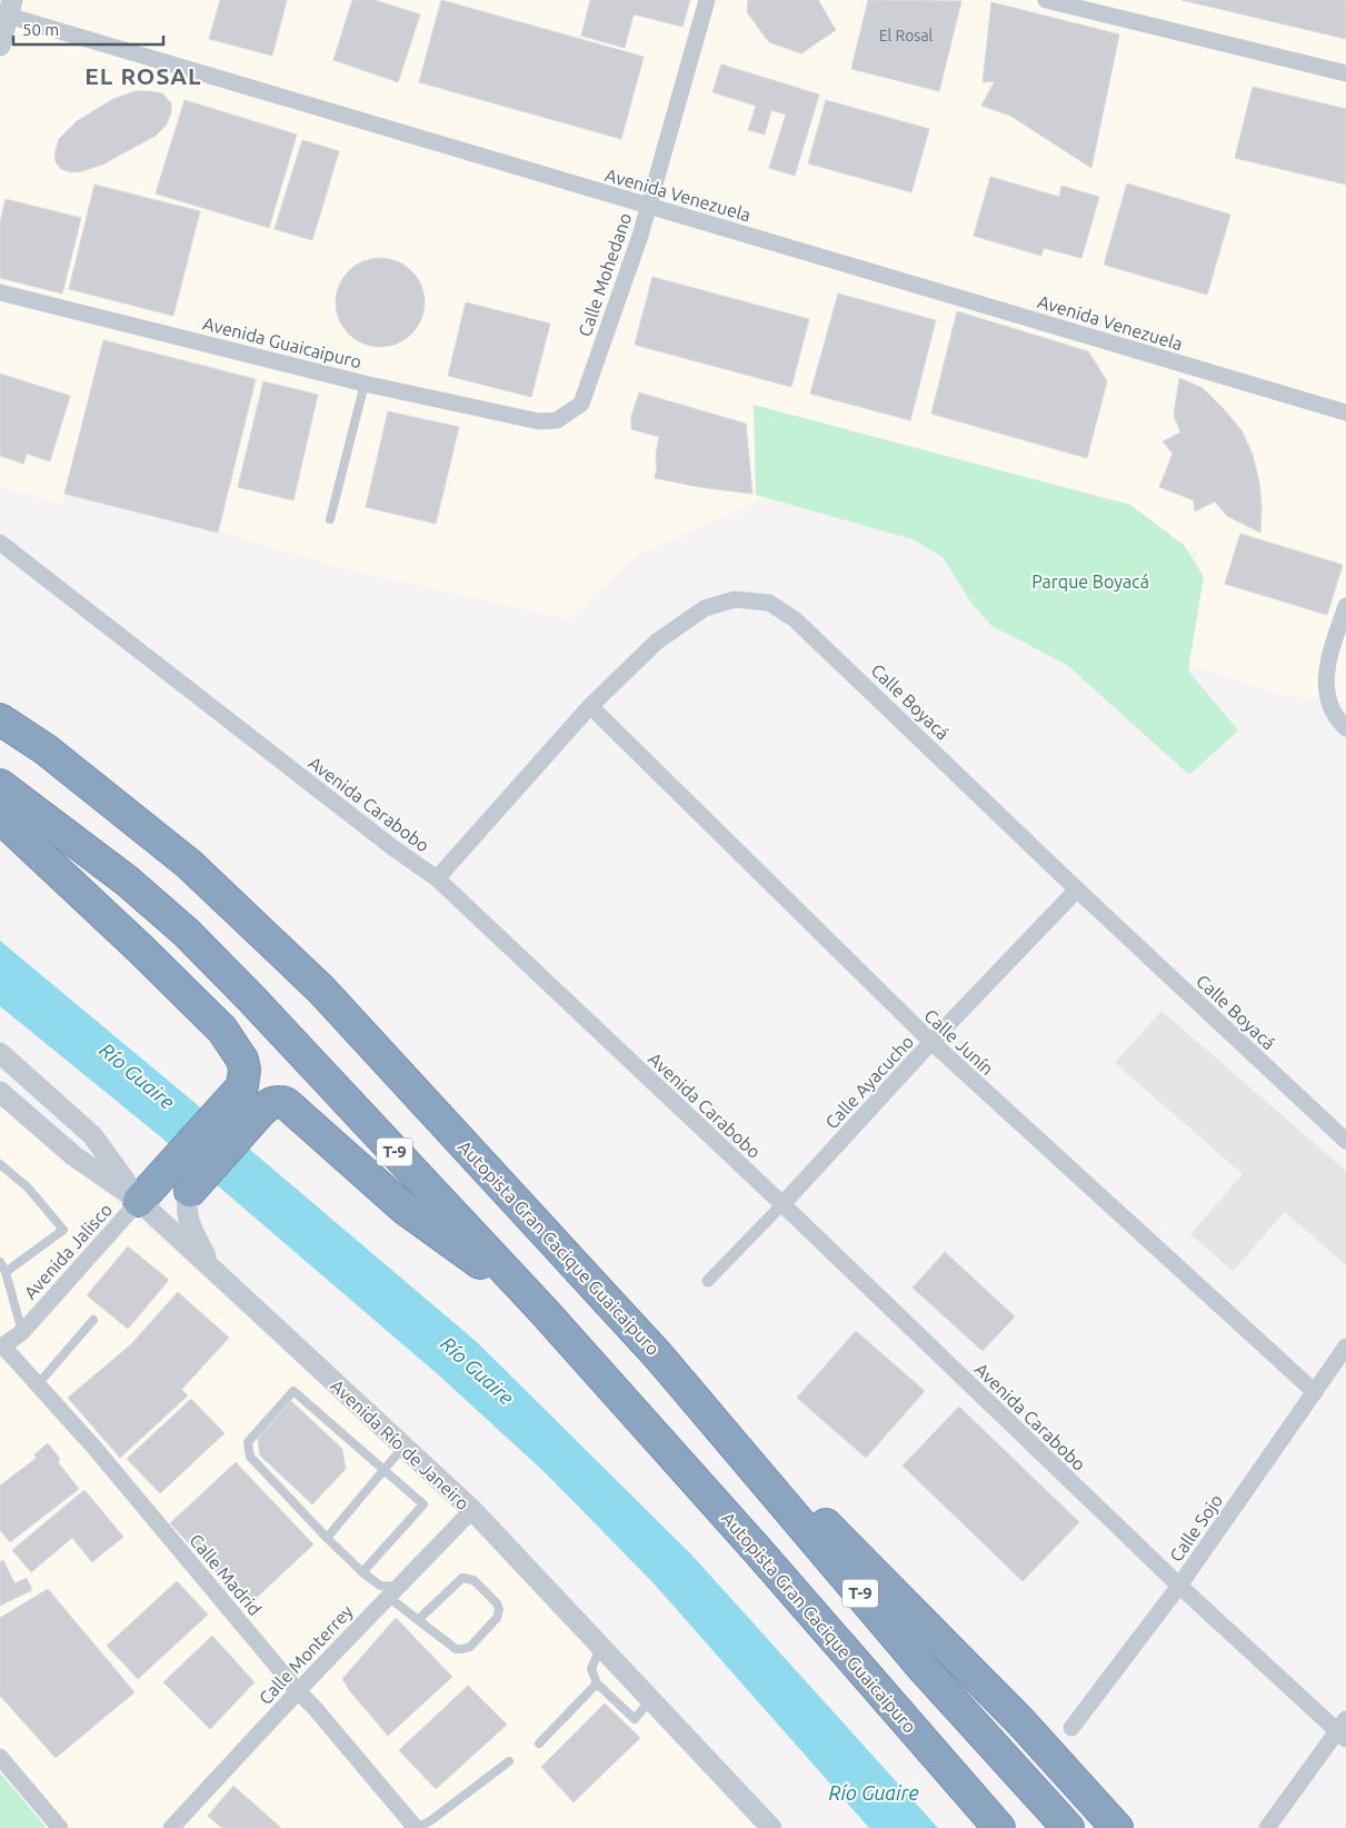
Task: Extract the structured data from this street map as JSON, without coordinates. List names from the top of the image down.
{
  "streets": {
    "highway": ["T-9", "Autopista Gran Cacique Guaicaipuro"],
    "street": [
      "Avenida Venezuela",
      "Calle Mohedano",
      "Avenida Guaicaipuro",
      "Calle Boyacá",
      "Avenida Carabobo",
      "Calle Junín",
      "Calle Ayacucho",
      "Avenida Jalisco",
      "Avenida Río de Janeiro",
      "Calle Sojo",
      "Calle Madrid",
      "Calle Monterrey"
    ]
  },
  "crossings": [
    ["Avenida Venezuela", "Calle Mohedano"],
    ["Calle Mohedano", "Avenida Guaicaipuro"],
    ["Calle Boyacá", "Avenida Carabobo"],
    ["Calle Boyacá", "Calle Junín"],
    ["Calle Boyacá", "Calle Ayacucho"],
    ["Avenida Carabobo", "Calle Ayacucho"],
    ["Avenida Carabobo", "Calle Sojo"],
    ["Calle Junín", "Calle Ayacucho"],
    ["Calle Junín", "Calle Sojo"],
    ["T-9", "Autopista Gran Cacique Guaicaipuro"],
    ["T-9", "Avenida Río de Janeiro"],
    ["Avenida Jalisco", "Avenida Río de Janeiro"],
    ["Avenida Jalisco", "Calle Madrid"],
    ["Avenida Río de Janeiro", "Calle Monterrey"],
    ["Calle Madrid", "Calle Monterrey"]
  ],
  "districts": ["EL ROSAL"],
  "water": ["Río Guaire"],
  "parks": ["Parque Boyacá"],
  "house_numbers": ["El Rosal"],
  "scale_bar": "50 m"
}
